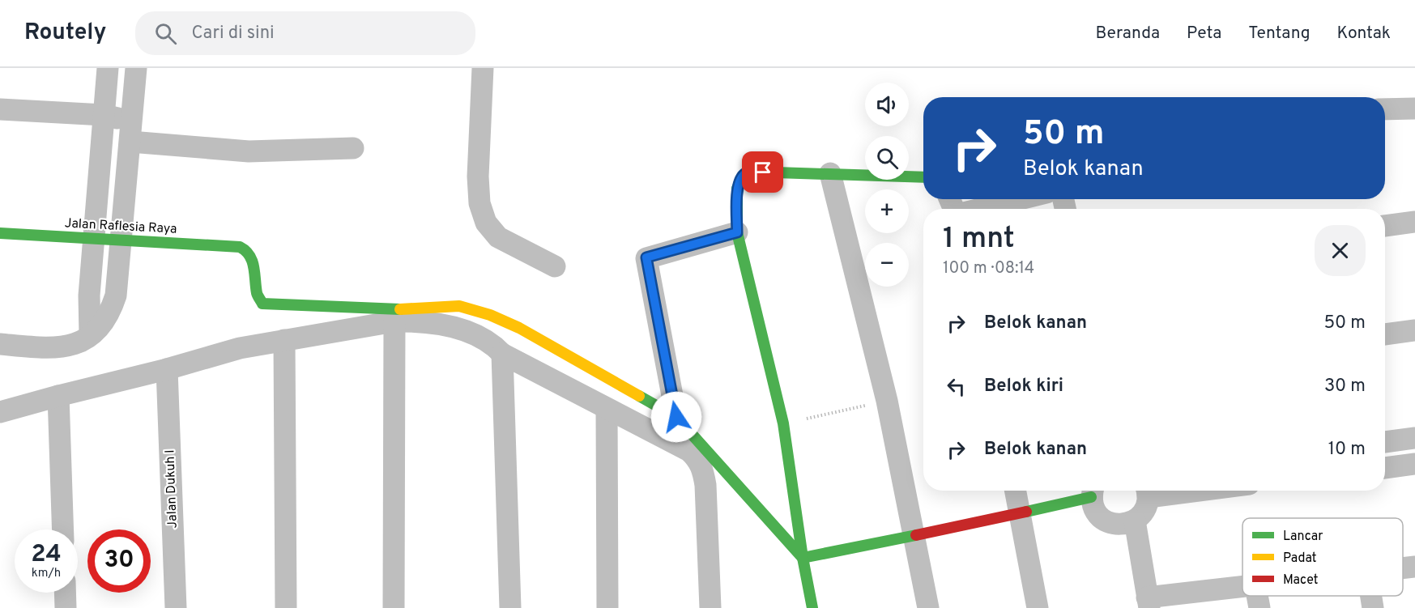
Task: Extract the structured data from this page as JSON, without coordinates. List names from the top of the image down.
{
  "streets": {
    "street": ["Jalan Raflesia Raya", "Jalan Dukuh I"]
  },
  "legend": ["Lancar", "Padat", "Macet"],
  "page": {
    "header": "Routely",
    "search": "Cari di sini",
    "nav": [
      "Beranda",
      "Peta",
      "Tentang",
      "Kontak"
    ],
    "map_buttons": ["+", "−"],
    "turn": ["50 m", "Belok kanan"],
    "heading": ["1 mnt", "100 m · 08:14"],
    "list": [
      {
        "name": "Belok kanan",
        "value": "50 m"
      },
      {
        "name": "Belok kiri",
        "value": "30 m"
      },
      {
        "name": "Belok kanan",
        "value": "10 m"
      }
    ],
    "speed": "24 km/h",
    "limit": "30"
  }
}
